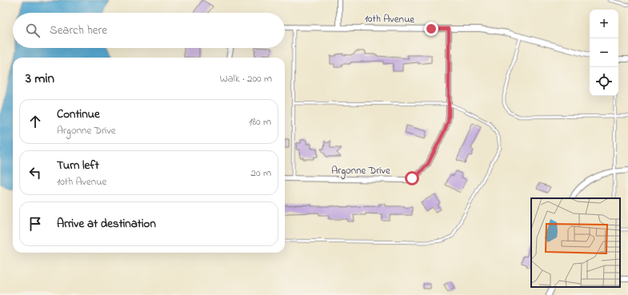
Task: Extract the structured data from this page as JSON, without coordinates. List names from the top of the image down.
{
  "streets": {
    "street": ["10th Avenue", "Argonne Drive"]
  },
  "crossings": [
    ["10th Avenue", "Argonne Drive"]
  ],
  "page": {
    "map_buttons": ["+", "−"],
    "search": "Search here",
    "heading": ["3 min", "Walk · 200 m"],
    "list": [
      ["Continue", "Argonne Drive", "180 m"],
      ["Turn left", "10th Avenue", "20 m"],
      "Arrive at destination"
    ]
  }
}
